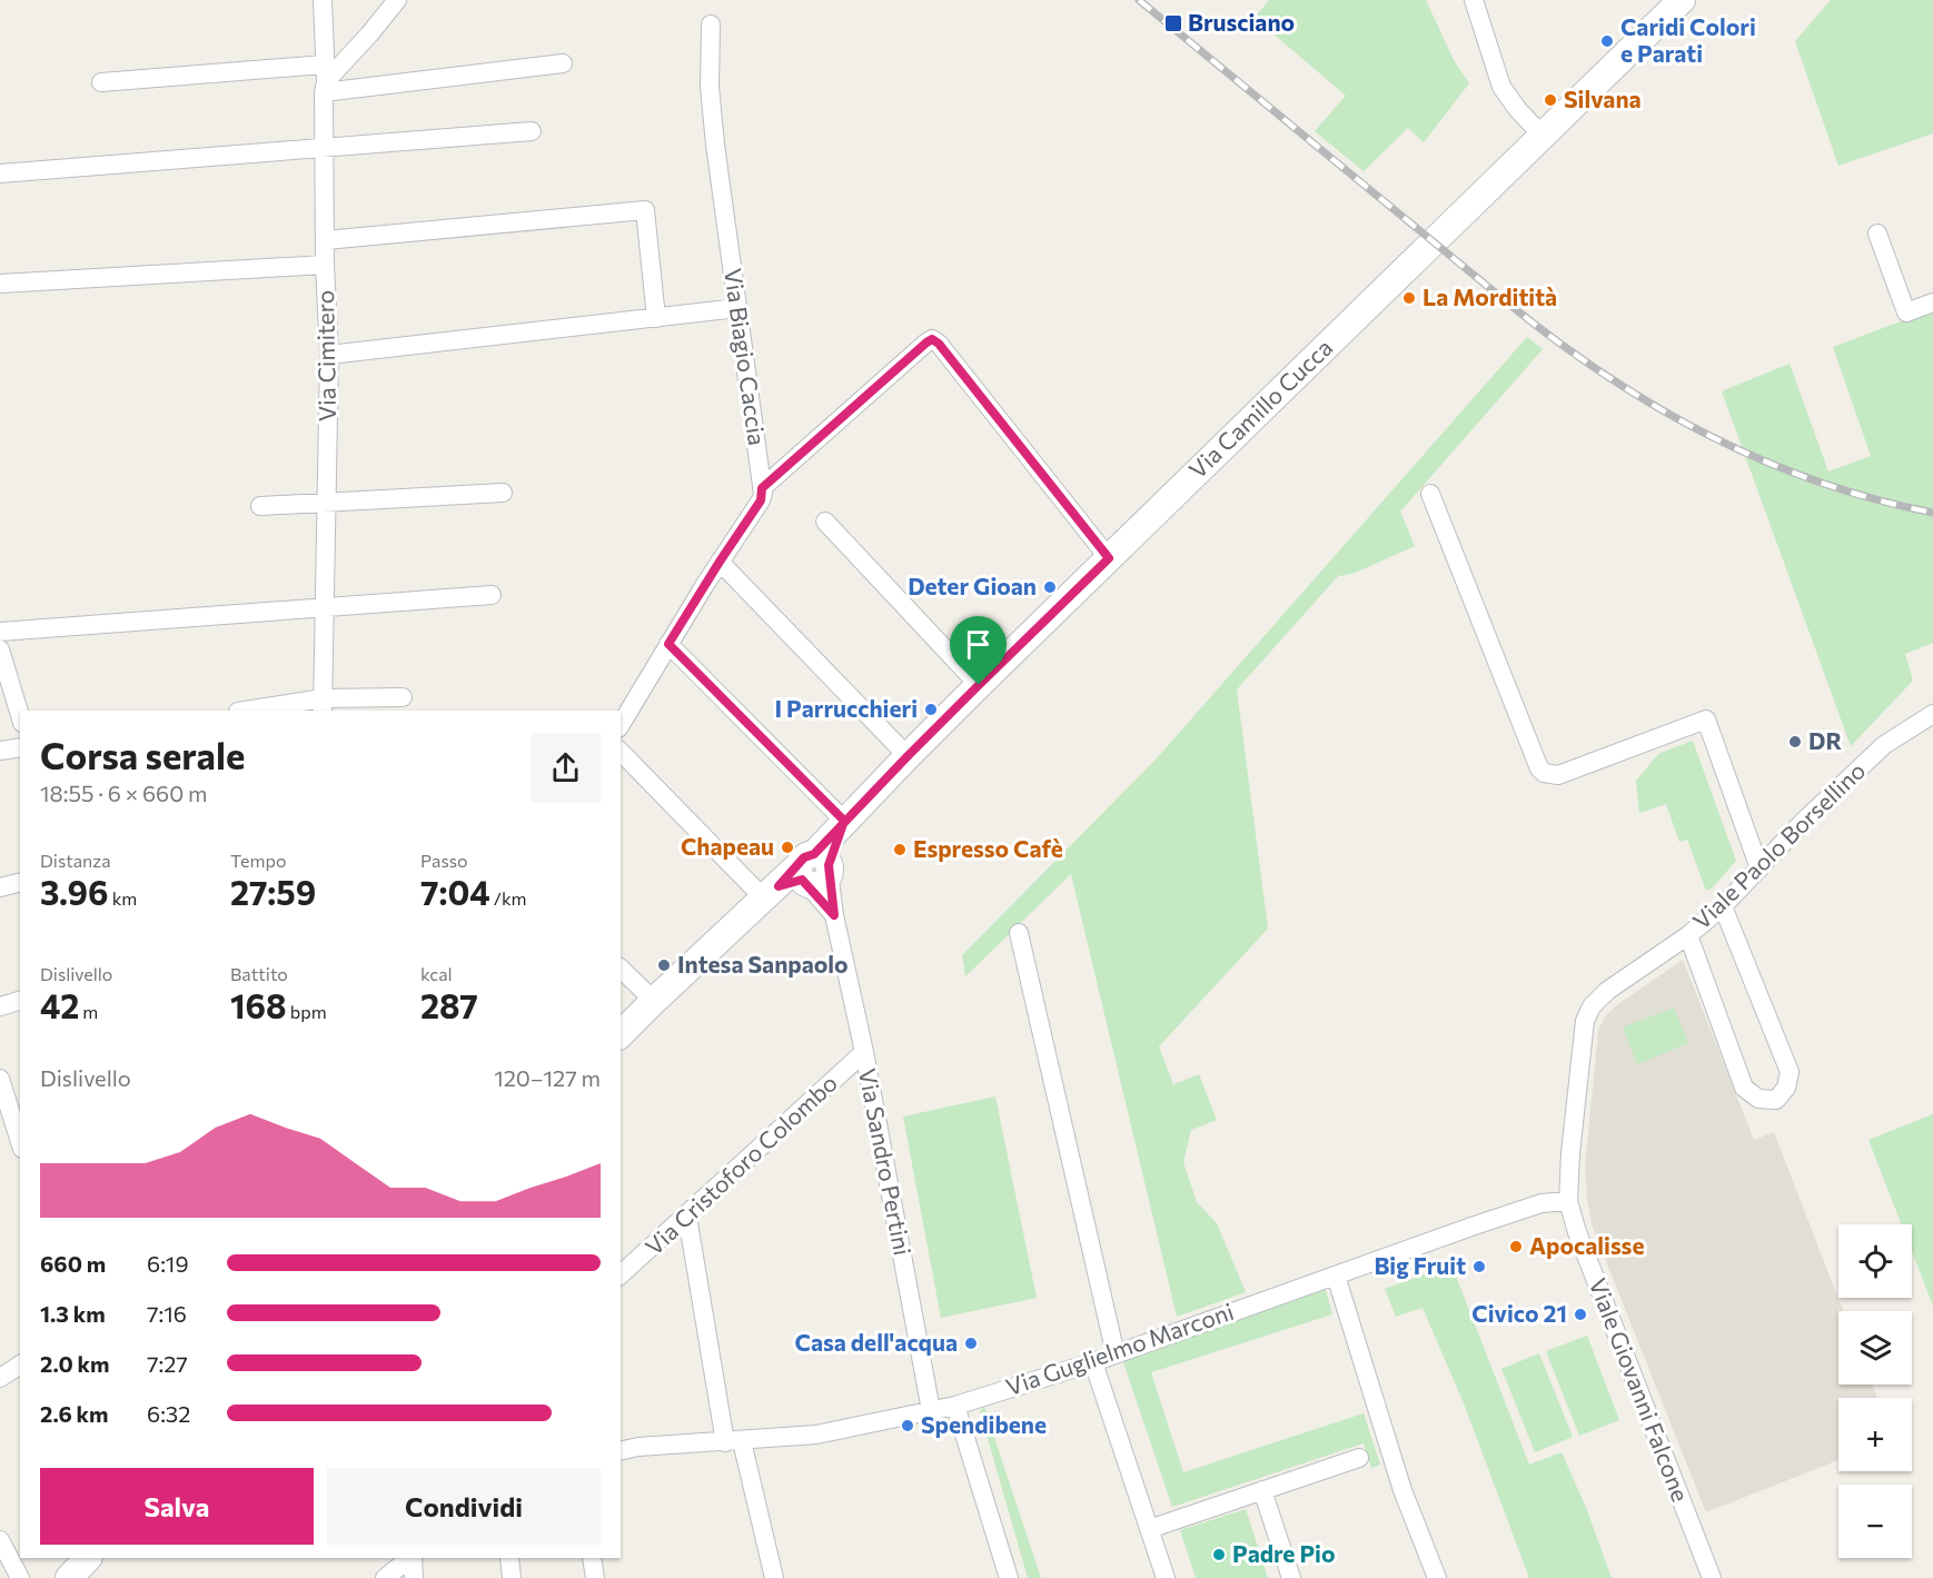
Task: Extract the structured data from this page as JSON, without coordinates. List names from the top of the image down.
{
  "streets": {
    "street": [
      "Via Cimitero",
      "Via Biagio Caccia",
      "Via Camillo Cucca",
      "Viale Paolo Borsellino",
      "Via Sandro Pertini",
      "Via Cristoforo Colombo",
      "Via Guglielmo Marconi",
      "Viale Giovanni Falcone"
    ]
  },
  "crossings": [
    ["Via Camillo Cucca", "Via Sandro Pertini"],
    ["Viale Paolo Borsellino", "Via Guglielmo Marconi"],
    ["Viale Paolo Borsellino", "Viale Giovanni Falcone"],
    ["Via Sandro Pertini", "Via Cristoforo Colombo"],
    ["Via Sandro Pertini", "Via Guglielmo Marconi"],
    ["Via Guglielmo Marconi", "Viale Giovanni Falcone"]
  ],
  "places": {
    "transit": ["Brusciano"],
    "other": [
      "Caridi Colori e Parati",
      "Silvana",
      "La Morditità",
      "Deter Gioan",
      "I Parrucchieri",
      "DR",
      "Chapeau",
      "Espresso Cafè",
      "Intesa Sanpaolo",
      "Apocalisse",
      "Big Fruit",
      "Civico 21",
      "Casa dell'acqua",
      "Spendibene",
      "Padre Pio"
    ]
  },
  "page": {
    "heading": ["Corsa serale", "18:55 · 6 × 660 m"],
    "stats": [
      ["Distanza", "3.96 km"],
      ["Tempo", "27:59"],
      ["Passo", "7:04 /km"],
      ["Dislivello", "42 m"],
      ["Battito", "168 bpm"],
      ["kcal", "287"]
    ],
    "chart": ["Dislivello", "120–127 m"],
    "map_buttons": ["+", "−"],
    "list": [
      {
        "name": "660 m",
        "note": "6:19"
      },
      {
        "name": "1.3 km",
        "note": "7:16"
      },
      {
        "name": "2.0 km",
        "note": "7:27"
      },
      {
        "name": "2.6 km",
        "note": "6:32"
      }
    ],
    "buttons": ["Salva", "Condividi"]
  }
}
